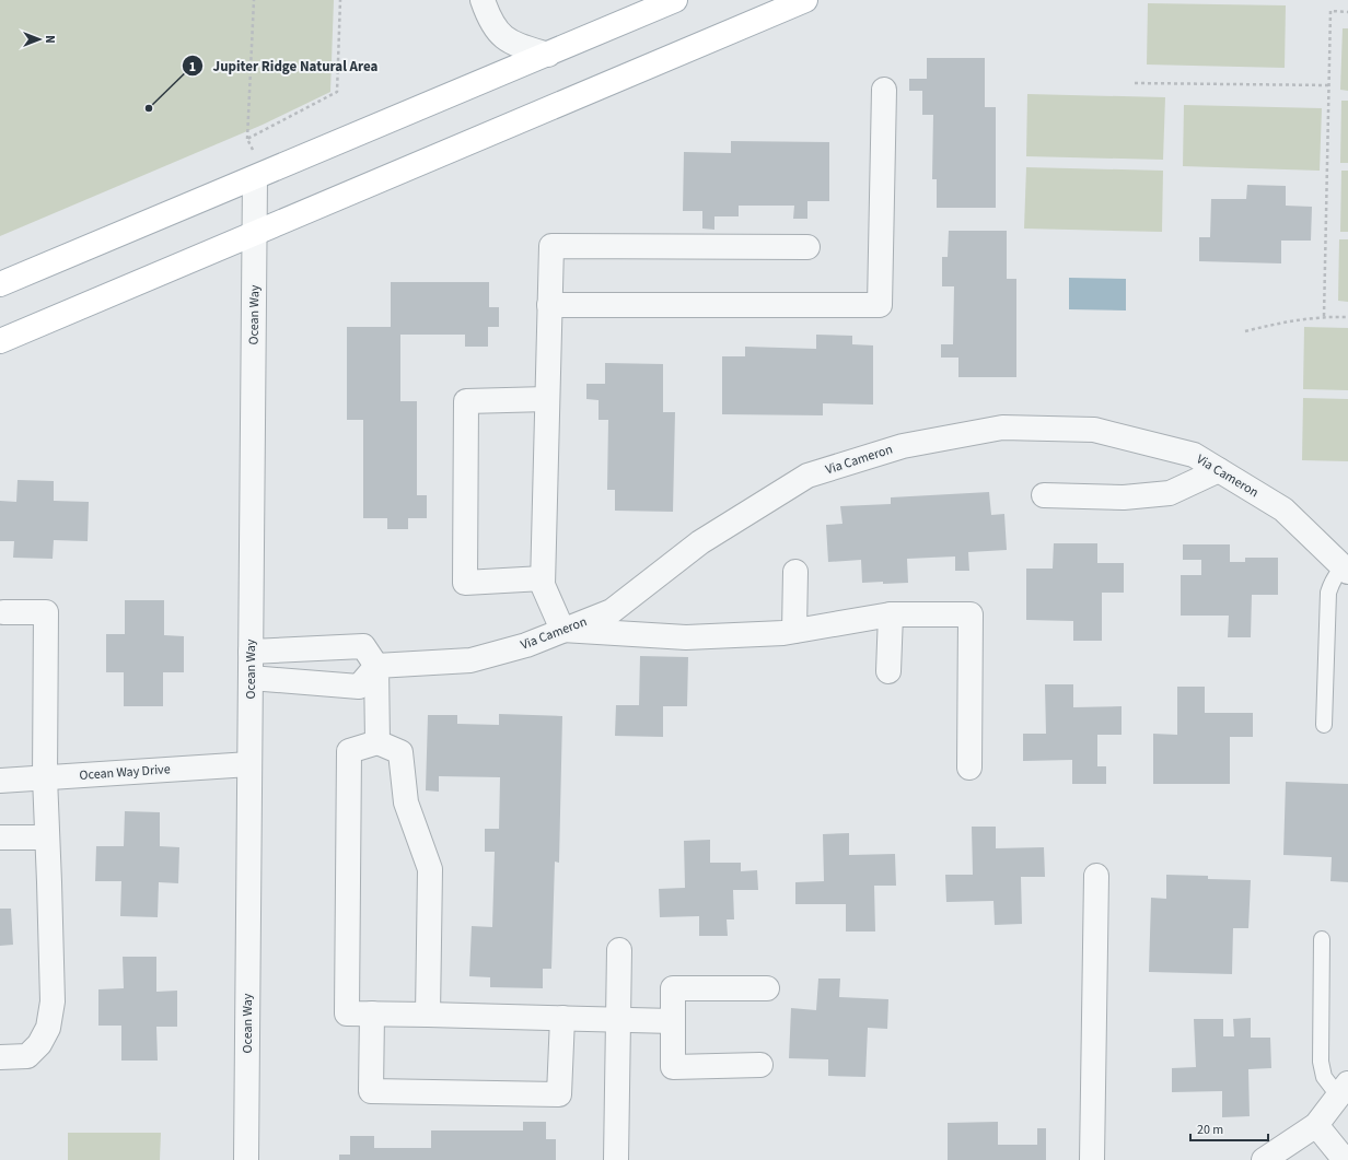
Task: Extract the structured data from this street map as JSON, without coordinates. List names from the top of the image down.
{
  "streets": {
    "street": ["Ocean Way", "Via Cameron", "Ocean Way Drive"]
  },
  "crossings": [
    ["Ocean Way", "Ocean Way Drive"]
  ],
  "places": ["Jupiter Ridge Natural Area"],
  "scale_bar": "20 m",
  "north": "right"
}
